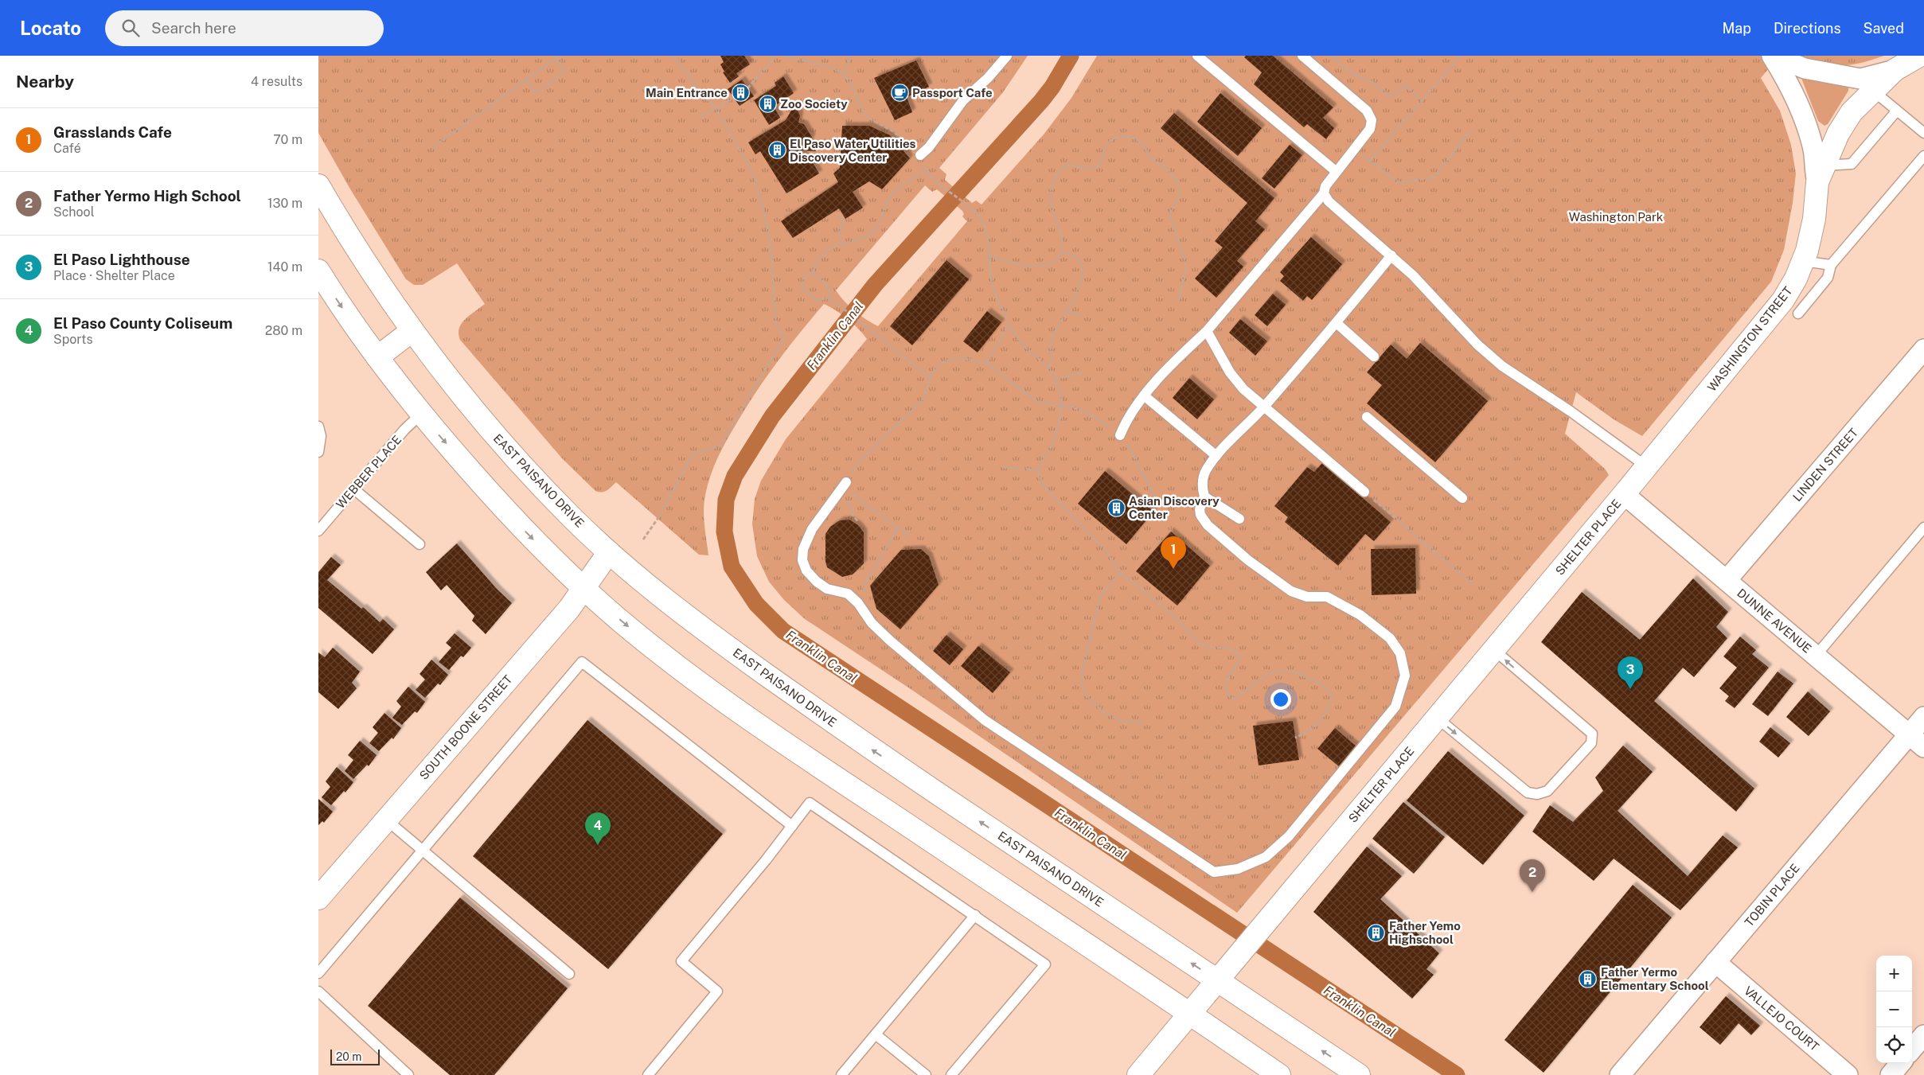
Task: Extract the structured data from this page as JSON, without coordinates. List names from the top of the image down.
{
  "streets": {
    "main road": [
      "WASHINGTON STREET",
      "EAST PAISANO DRIVE",
      "SHELTER PLACE",
      "SOUTH BOONE STREET"
    ],
    "street": [
      "LINDEN STREET",
      "DUNNE AVENUE",
      "TOBIN PLACE",
      "VALLEJO COURT"
    ],
    "lane": ["WEBBER PLACE"]
  },
  "crossings": [
    ["WASHINGTON STREET", "SHELTER PLACE"],
    ["WASHINGTON STREET", "DUNNE AVENUE"],
    ["LINDEN STREET", "DUNNE AVENUE"],
    ["EAST PAISANO DRIVE", "SHELTER PLACE"],
    ["EAST PAISANO DRIVE", "SOUTH BOONE STREET"],
    ["SHELTER PLACE", "DUNNE AVENUE"],
    ["DUNNE AVENUE", "TOBIN PLACE"],
    ["TOBIN PLACE", "VALLEJO COURT"]
  ],
  "water": ["Franklin Canal"],
  "parks": ["Washington Park"],
  "places": {
    "building": [
      "Main Entrance",
      "Zoo Society",
      "El Paso Water Utilities Discovery Center",
      "Asian Discovery Center",
      "Father Yemo Highschool",
      "Father Yermo Elementary School"
    ],
    "cafe": ["Passport Cafe"]
  },
  "scale_bar": "20 m",
  "page": {
    "header": "Locato",
    "search": "Search here",
    "nav": ["Map", "Directions", "Saved"],
    "heading": ["Nearby", "4 results"],
    "list": [
      {
        "mark": "1",
        "name": "Grasslands Cafe",
        "note": "Café",
        "value": "70 m"
      },
      {
        "mark": "2",
        "name": "Father Yermo High School",
        "note": "School",
        "value": "130 m"
      },
      {
        "mark": "3",
        "name": "El Paso Lighthouse",
        "note": "Place · Shelter Place",
        "value": "140 m"
      },
      {
        "mark": "4",
        "name": "El Paso County Coliseum",
        "note": "Sports",
        "value": "280 m"
      }
    ],
    "pins": [
      "1",
      "3",
      "4",
      "2"
    ],
    "map_buttons": ["+", "−"],
    "scale": "20 m"
  }
}
